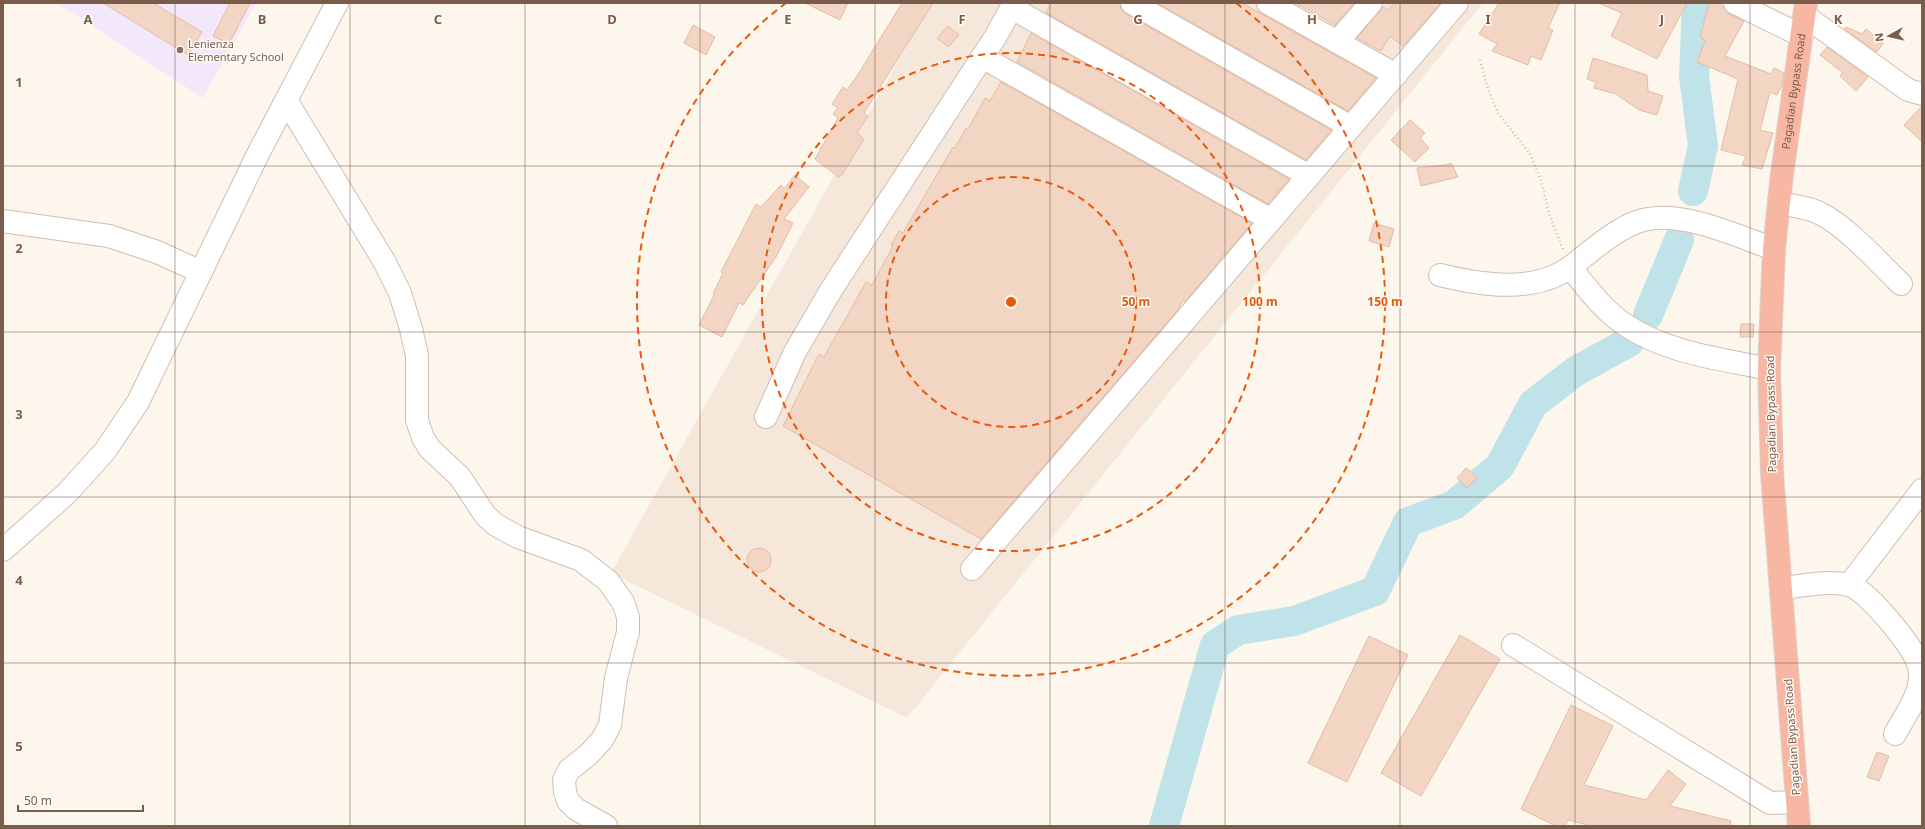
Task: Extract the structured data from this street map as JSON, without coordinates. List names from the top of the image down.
{
  "streets": {
    "highway": ["Pagadian Bypass Road"]
  },
  "places": ["Lenienza Elementary School"],
  "scale_bar": "50 m",
  "north": "left",
  "grid": {
    "columns": [
      "A",
      "B",
      "C",
      "D",
      "E",
      "F",
      "G",
      "H",
      "I",
      "J",
      "K"
    ],
    "rows": [
      "1",
      "2",
      "3",
      "4",
      "5"
    ]
  },
  "rings": ["50 m", "100 m", "150 m"]
}
